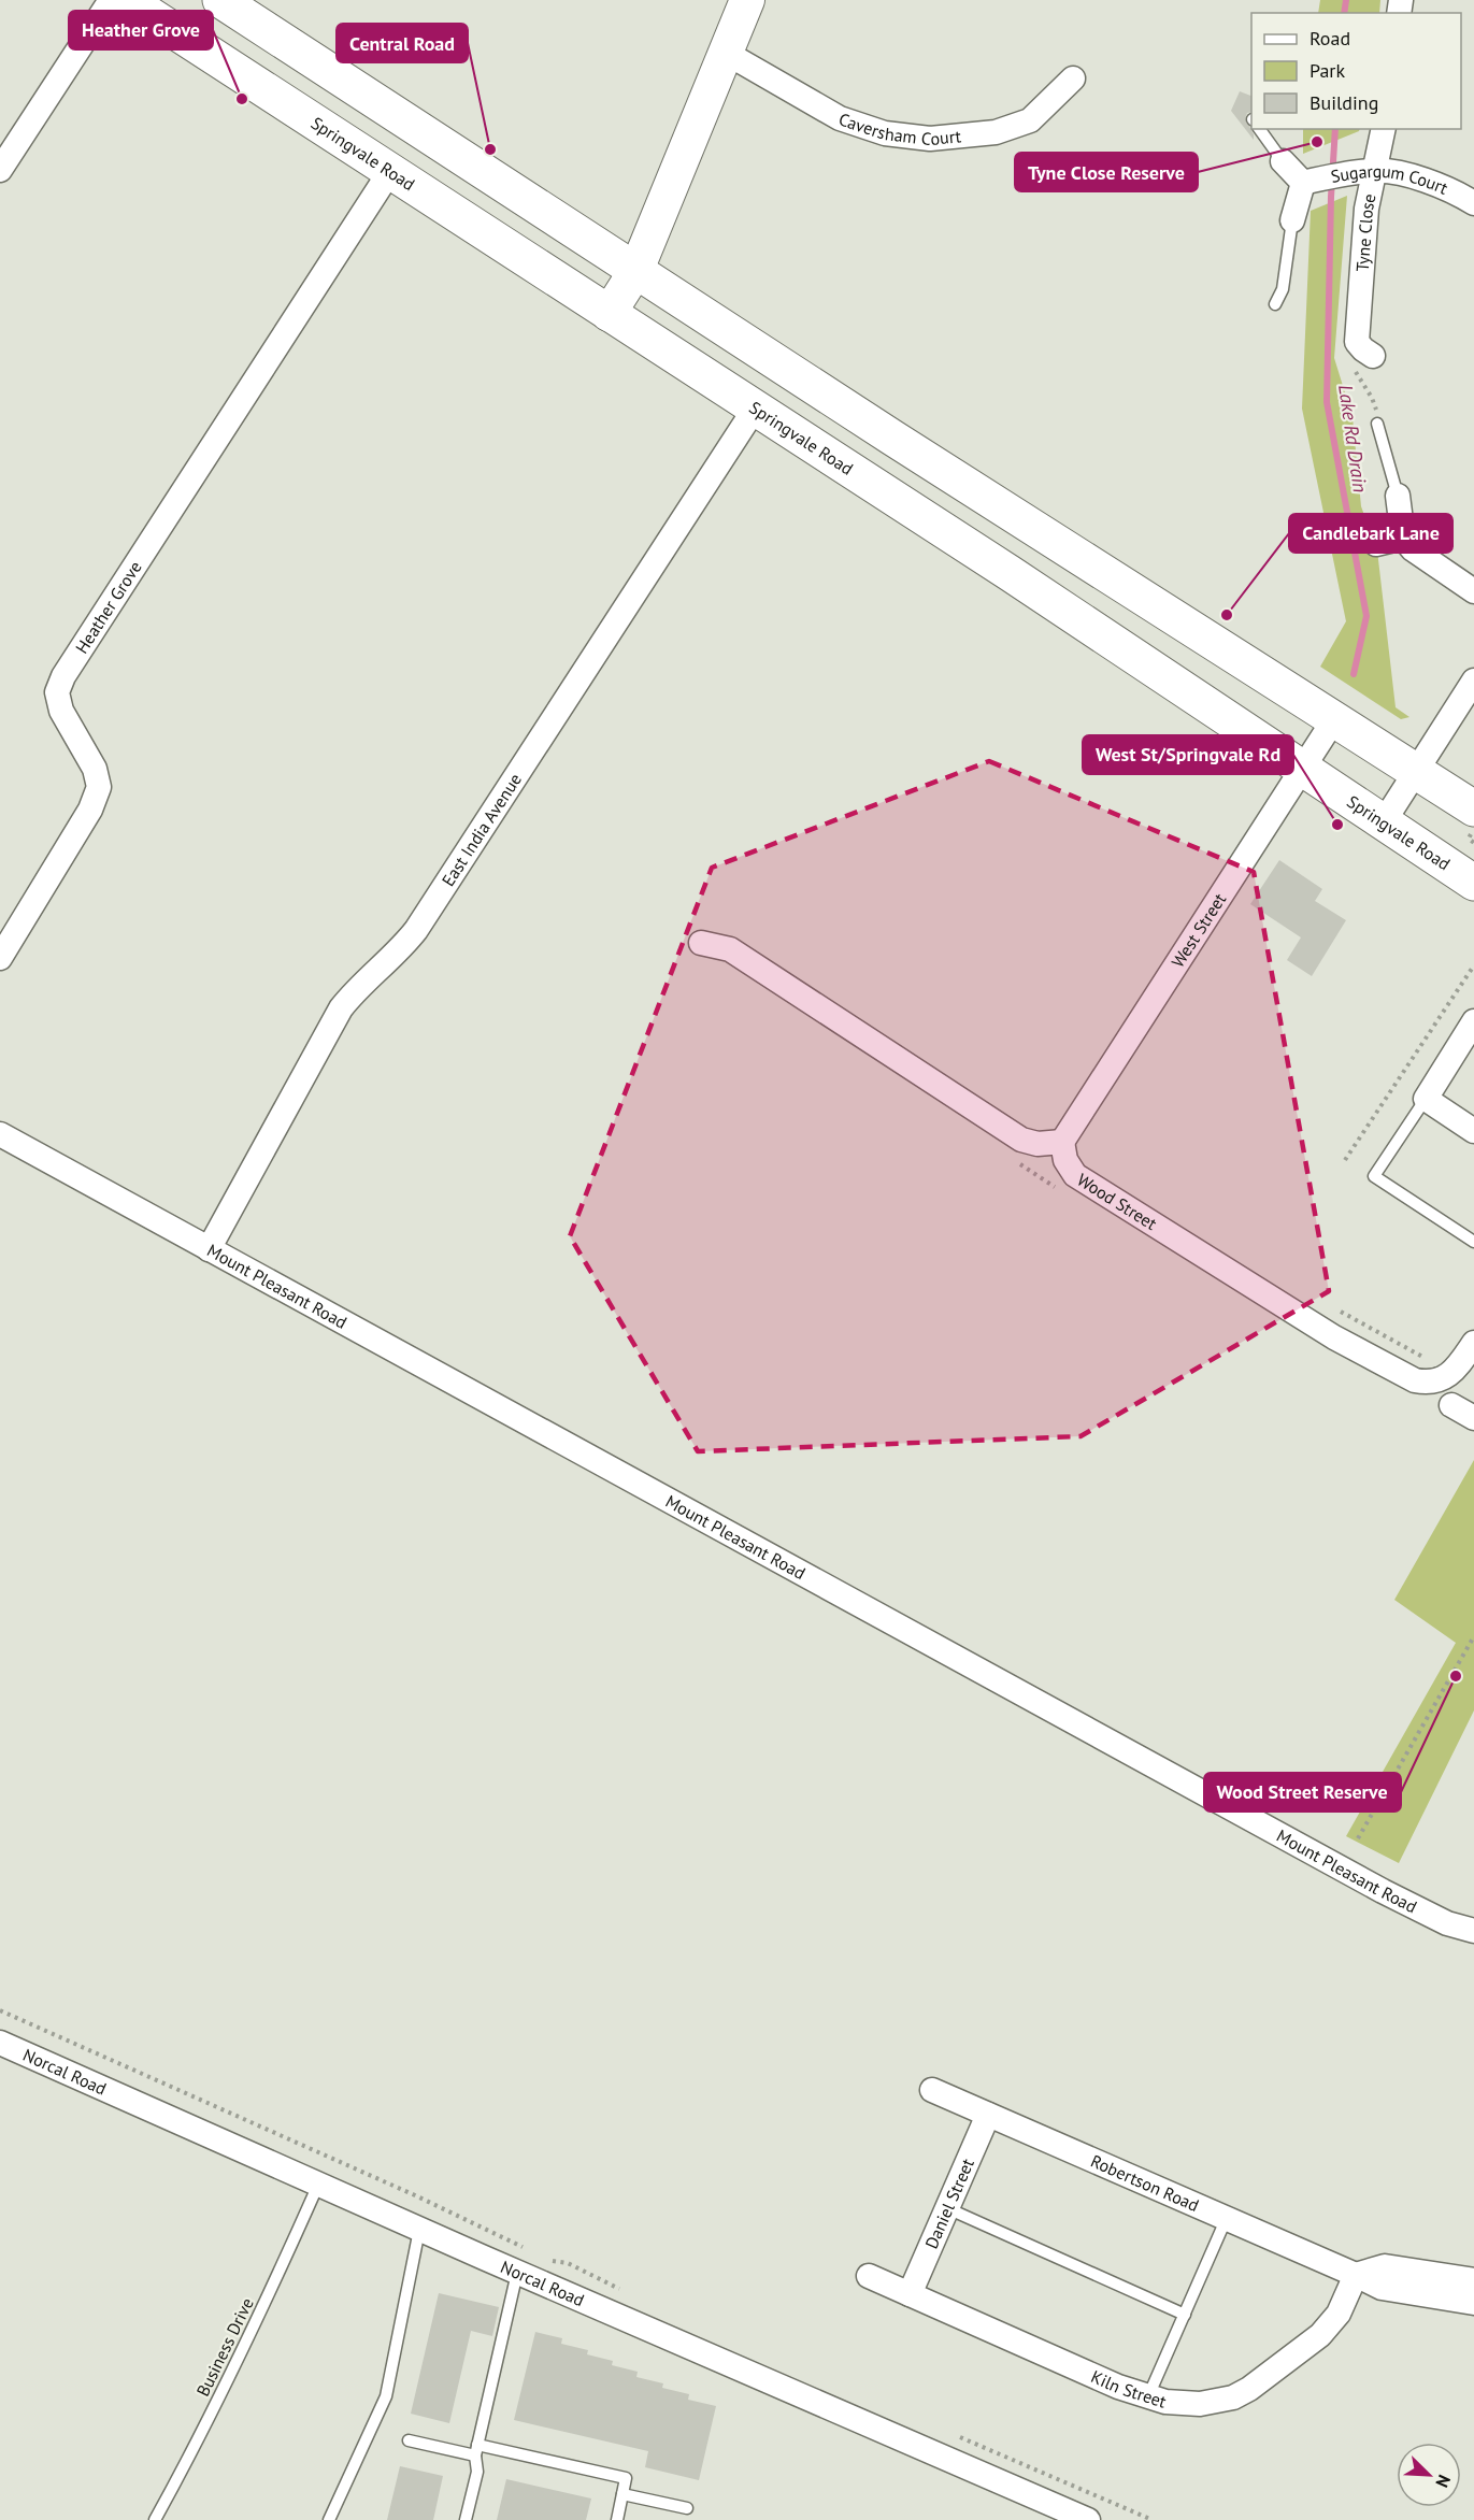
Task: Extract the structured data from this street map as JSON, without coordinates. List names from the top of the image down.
{
  "streets": {
    "highway": ["Springvale Road"],
    "street": [
      "Caversham Court",
      "Sugargum Court",
      "Tyne Close",
      "Heather Grove",
      "East India Avenue",
      "West Street",
      "Wood Street",
      "Mount Pleasant Road",
      "Norcal Road",
      "Robertson Road",
      "Daniel Street",
      "Kiln Street"
    ],
    "lane": ["Business Drive"]
  },
  "crossings": [
    ["Springvale Road", "Heather Grove"],
    ["Springvale Road", "East India Avenue"],
    ["Springvale Road", "West Street"],
    ["Sugargum Court", "Tyne Close"],
    ["East India Avenue", "Mount Pleasant Road"],
    ["West Street", "Wood Street"],
    ["Norcal Road", "Business Drive"],
    ["Robertson Road", "Daniel Street"],
    ["Robertson Road", "Kiln Street"],
    ["Daniel Street", "Kiln Street"]
  ],
  "water": ["Lake Rd Drain"],
  "places": [
    "Heather Grove",
    "Tyne Close Reserve",
    "Central Road",
    "Candlebark Lane",
    "West St/Springvale Rd",
    "Wood Street Reserve"
  ],
  "legend": ["Road", "Park", "Building"],
  "north": "bottom right"
}
